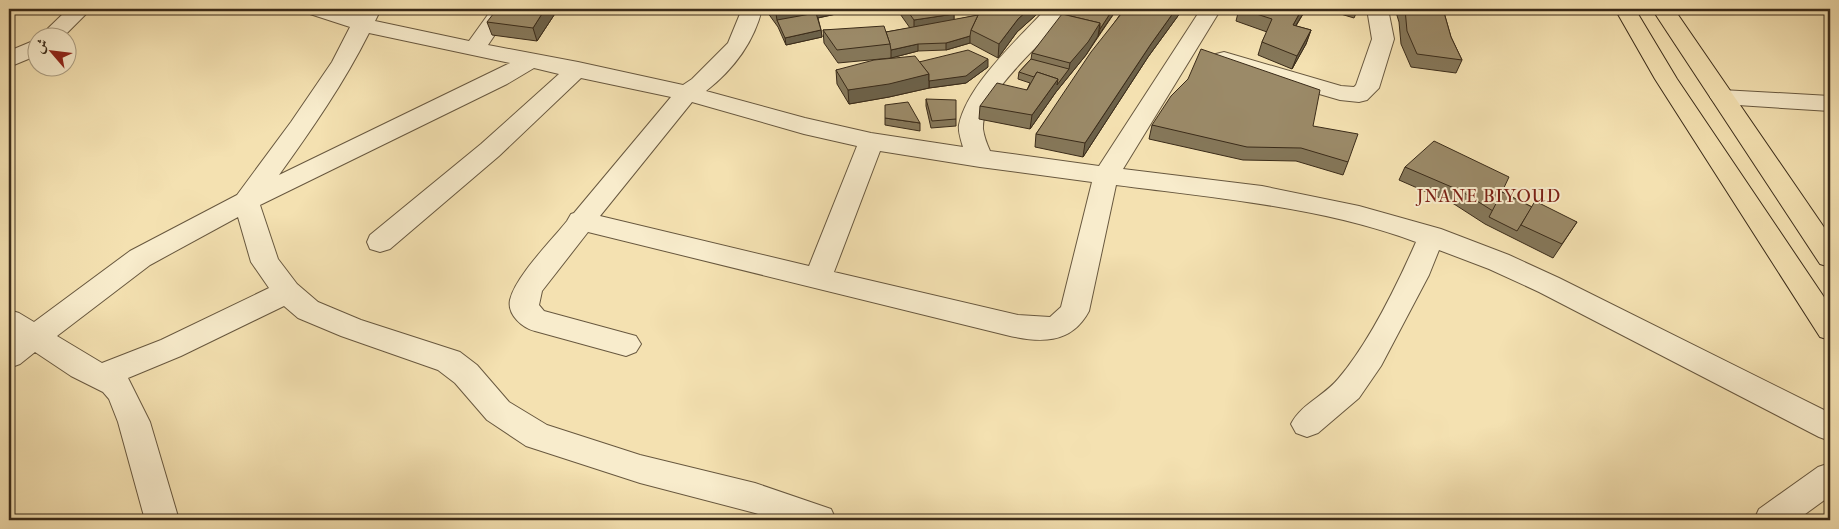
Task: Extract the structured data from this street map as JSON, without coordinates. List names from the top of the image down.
{
  "districts": ["JNANE BIYOUD"],
  "north": "top left"
}
